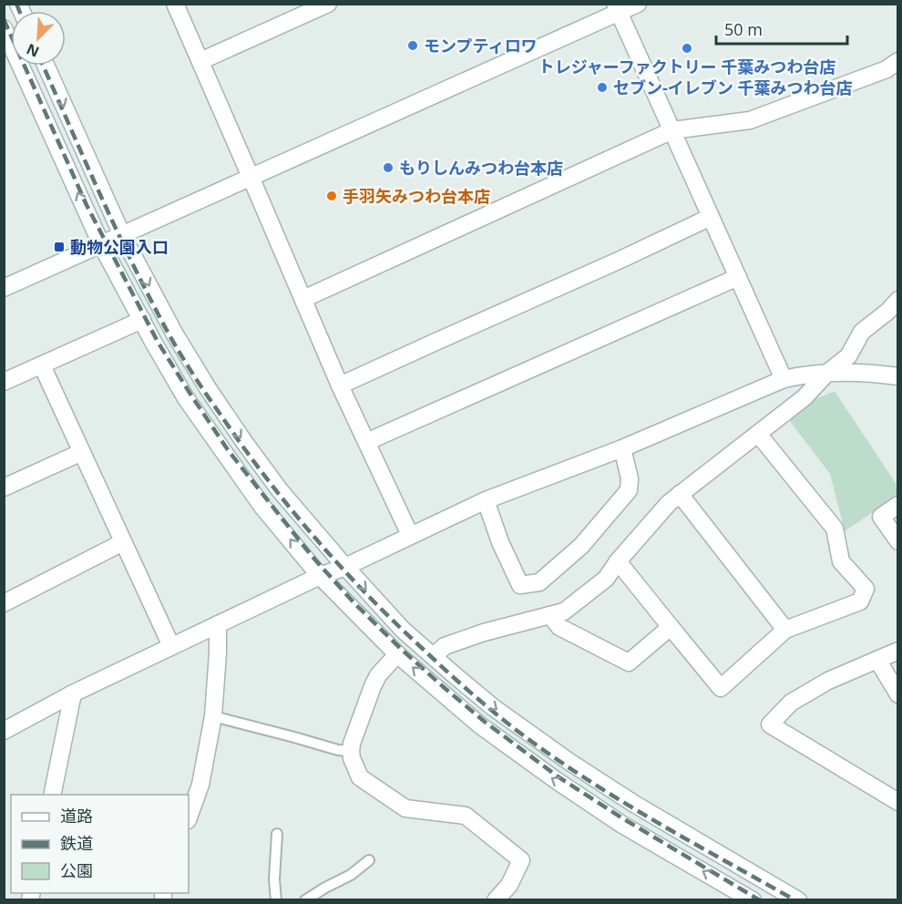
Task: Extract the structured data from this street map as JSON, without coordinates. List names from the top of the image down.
{
  "places": {
    "other": [
      "モンプティロワ",
      "トレジャーファクトリー 千葉みつわ台店",
      "セブン-イレブン 千葉みつわ台店",
      "もりしんみつわ台本店",
      "手羽矢みつわ台本店"
    ],
    "transit": ["動物公園入口"]
  },
  "legend": ["道路", "鉄道", "公園"],
  "scale_bar": "50 m",
  "north": "bottom left"
}
